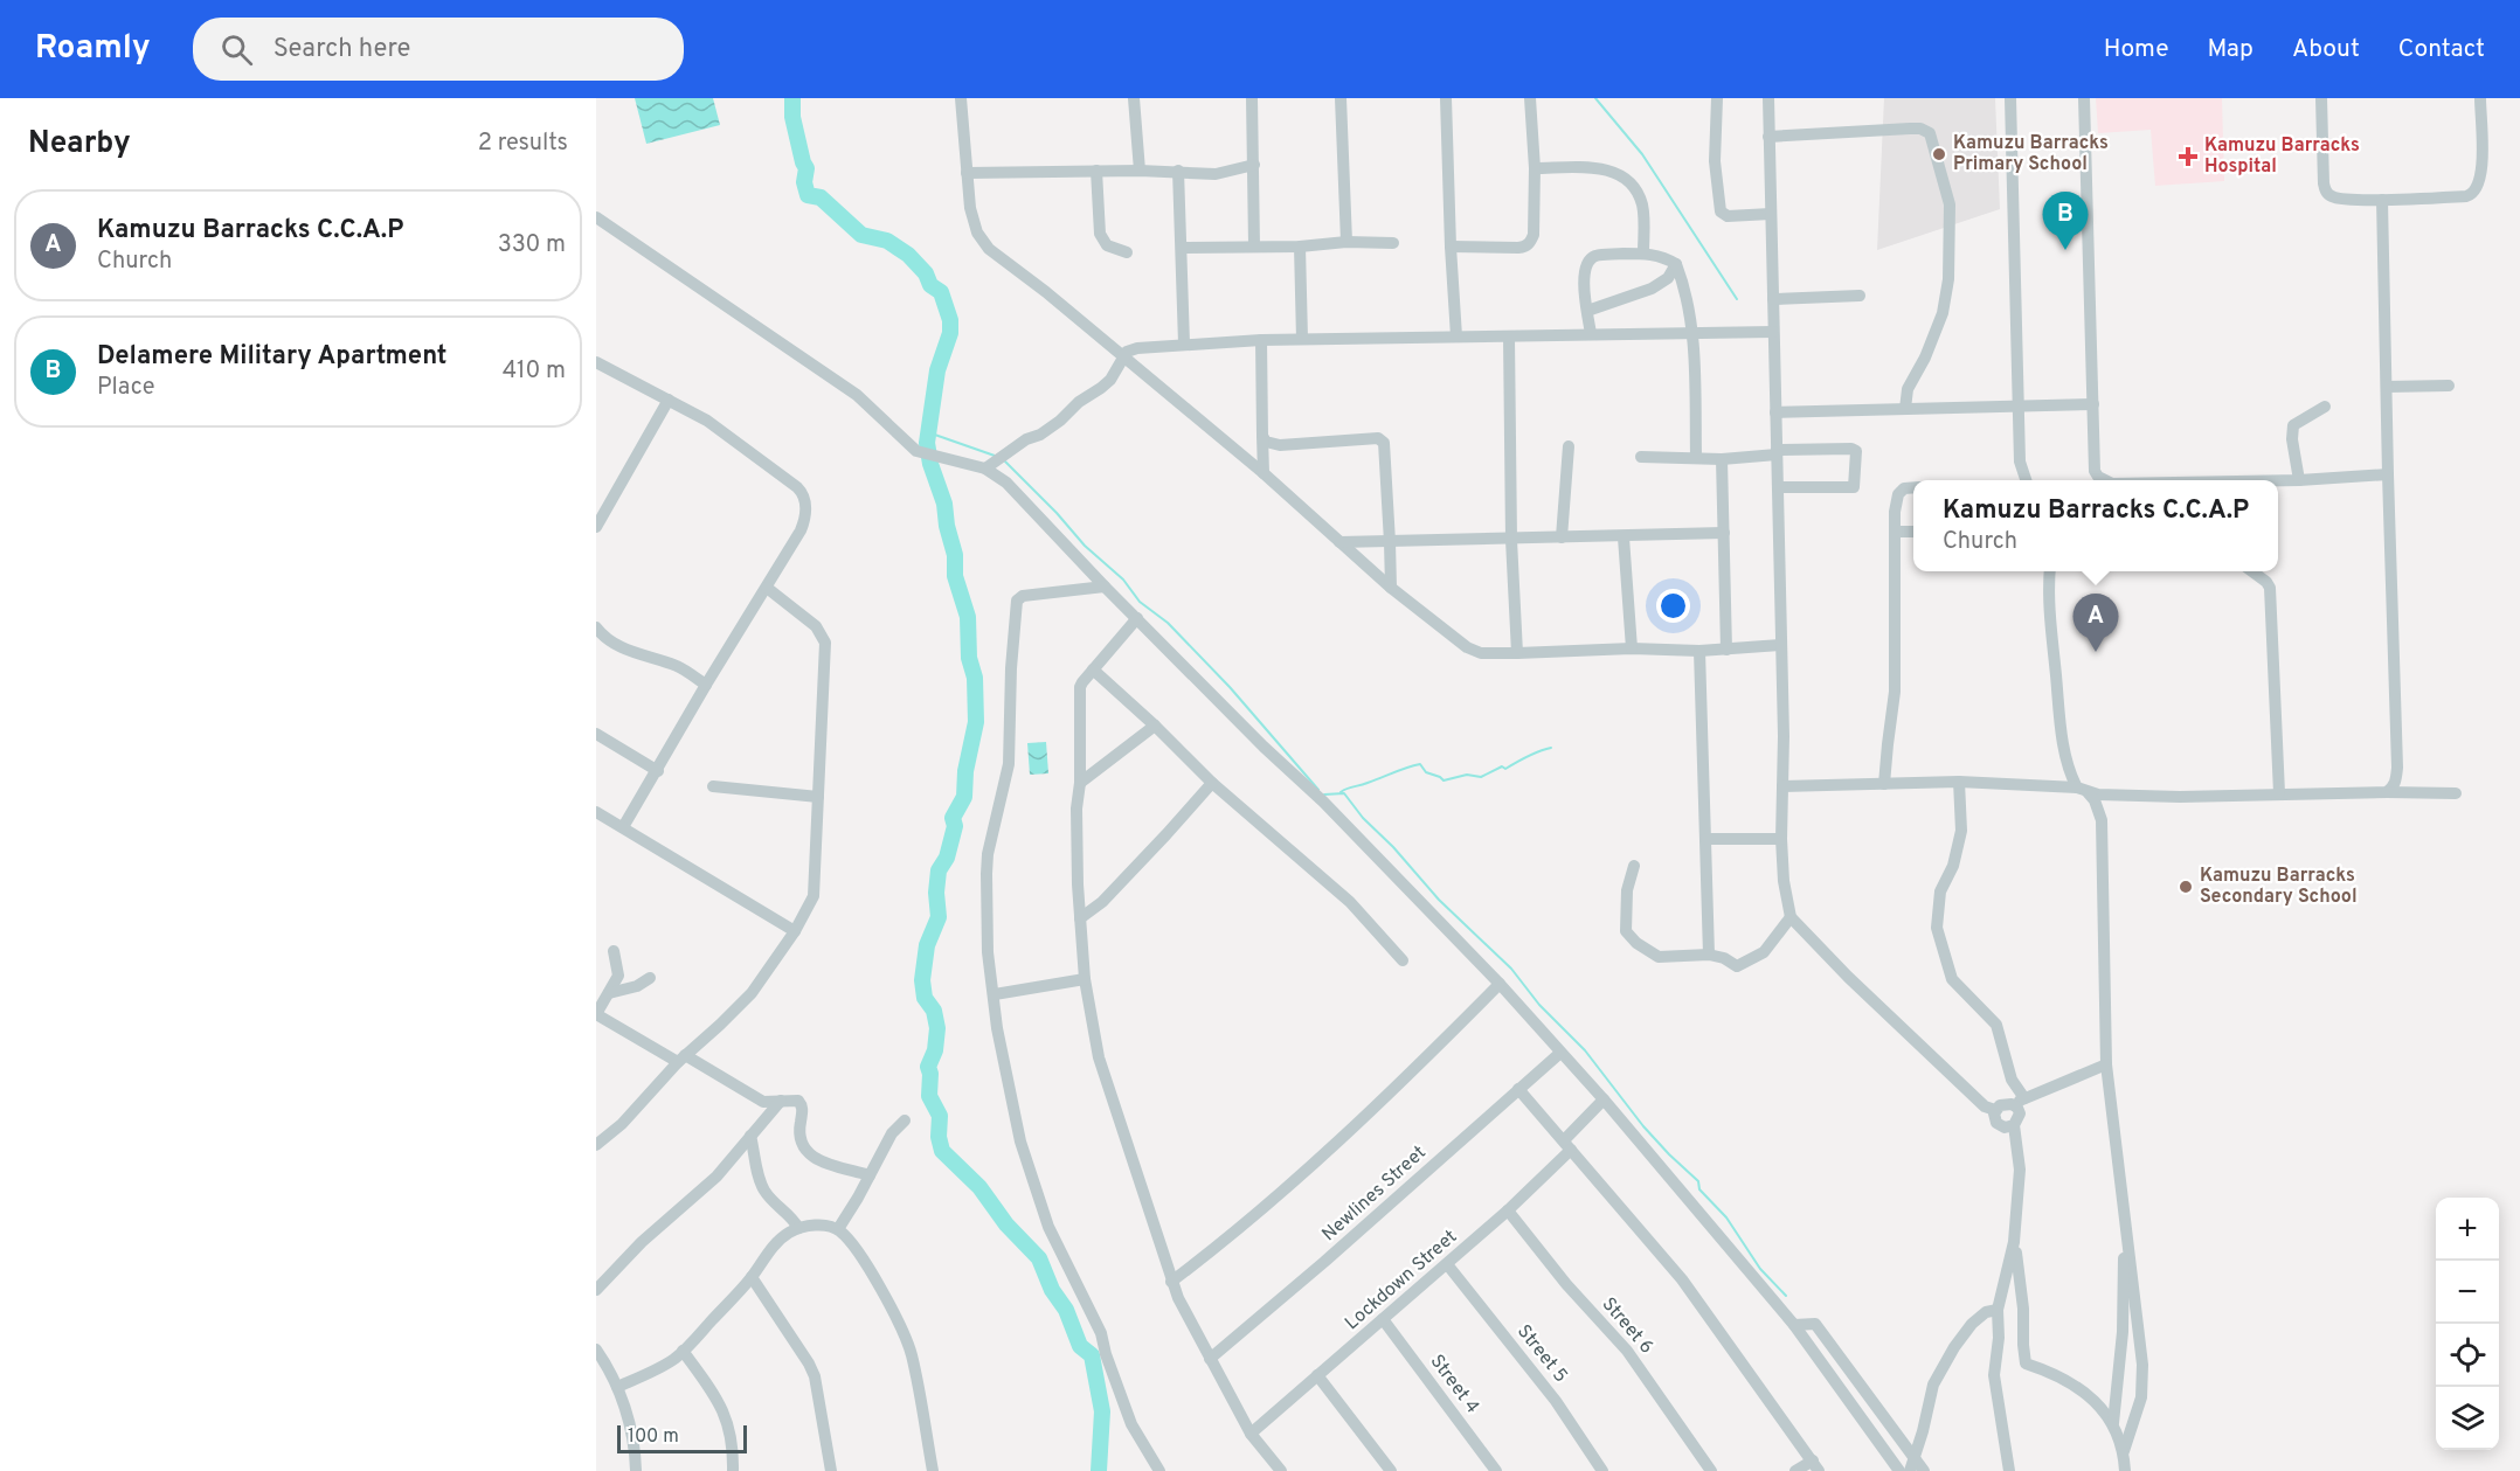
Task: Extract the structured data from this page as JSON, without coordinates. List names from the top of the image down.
{
  "streets": {
    "street": [
      "Newlines Street",
      "Lockdown Street",
      "Street 6",
      "Street 5",
      "Street 4"
    ]
  },
  "crossings": [
    ["Lockdown Street", "Street 6"],
    ["Lockdown Street", "Street 5"],
    ["Lockdown Street", "Street 4"]
  ],
  "places": {
    "other": ["Kamuzu Barracks Primary School", "Kamuzu Barracks Secondary School"],
    "health": ["Kamuzu Barracks Hospital"]
  },
  "scale_bar": "100 m",
  "page": {
    "header": "Roamly",
    "search": "Search here",
    "nav": [
      "Home",
      "Map",
      "About",
      "Contact"
    ],
    "heading": ["Nearby", "2 results"],
    "list": [
      {
        "mark": "A",
        "name": "Kamuzu Barracks C.C.A.P",
        "note": "Church",
        "value": "330 m"
      },
      {
        "mark": "B",
        "name": "Delamere Military Apartment",
        "note": "Place",
        "value": "410 m"
      }
    ],
    "pins": ["B", "A"],
    "popup": ["Kamuzu Barracks C.C.A.P", "Church"],
    "map_buttons": ["+", "−"],
    "scale": "100 m"
  }
}
